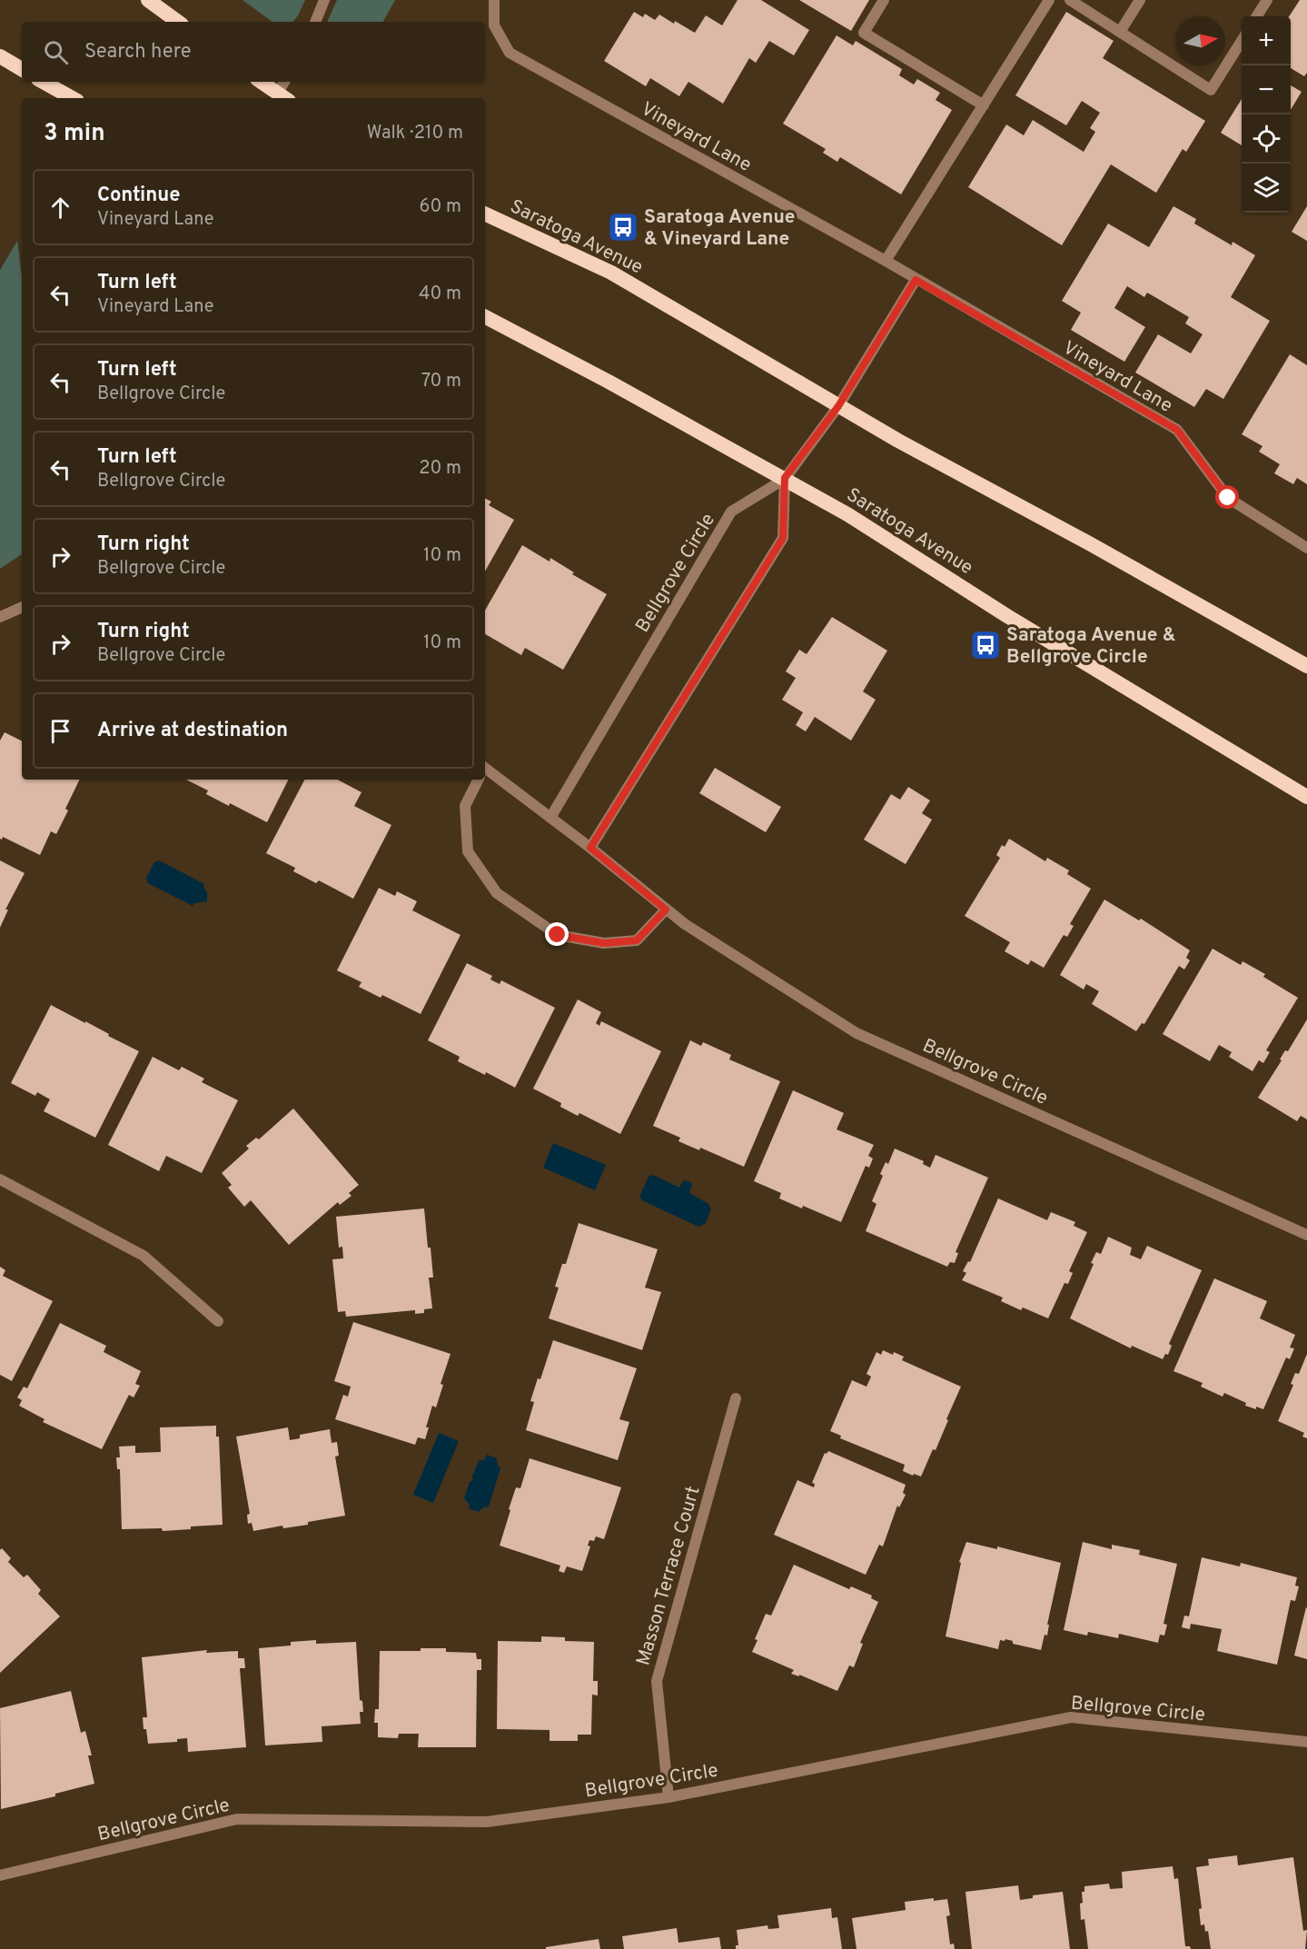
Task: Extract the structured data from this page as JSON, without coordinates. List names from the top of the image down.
{
  "streets": {
    "highway": ["Saratoga Avenue"],
    "street": ["Vineyard Lane", "Bellgrove Circle", "Masson Terrace Court"]
  },
  "crossings": [
    ["Saratoga Avenue", "Bellgrove Circle"],
    ["Bellgrove Circle", "Masson Terrace Court"]
  ],
  "places": {
    "bus stop": ["Saratoga Avenue & Vineyard Lane", "Saratoga Avenue & Bellgrove Circle"]
  },
  "north": "right",
  "page": {
    "map_buttons": ["+", "−"],
    "search": "Search here",
    "heading": ["3 min", "Walk · 210 m"],
    "list": [
      ["Continue", "Vineyard Lane", "60 m"],
      ["Turn left", "Vineyard Lane", "40 m"],
      ["Turn left", "Bellgrove Circle", "70 m"],
      ["Turn left", "Bellgrove Circle", "20 m"],
      ["Turn right", "Bellgrove Circle", "10 m"],
      ["Turn right", "Bellgrove Circle", "10 m"],
      "Arrive at destination"
    ]
  }
}
